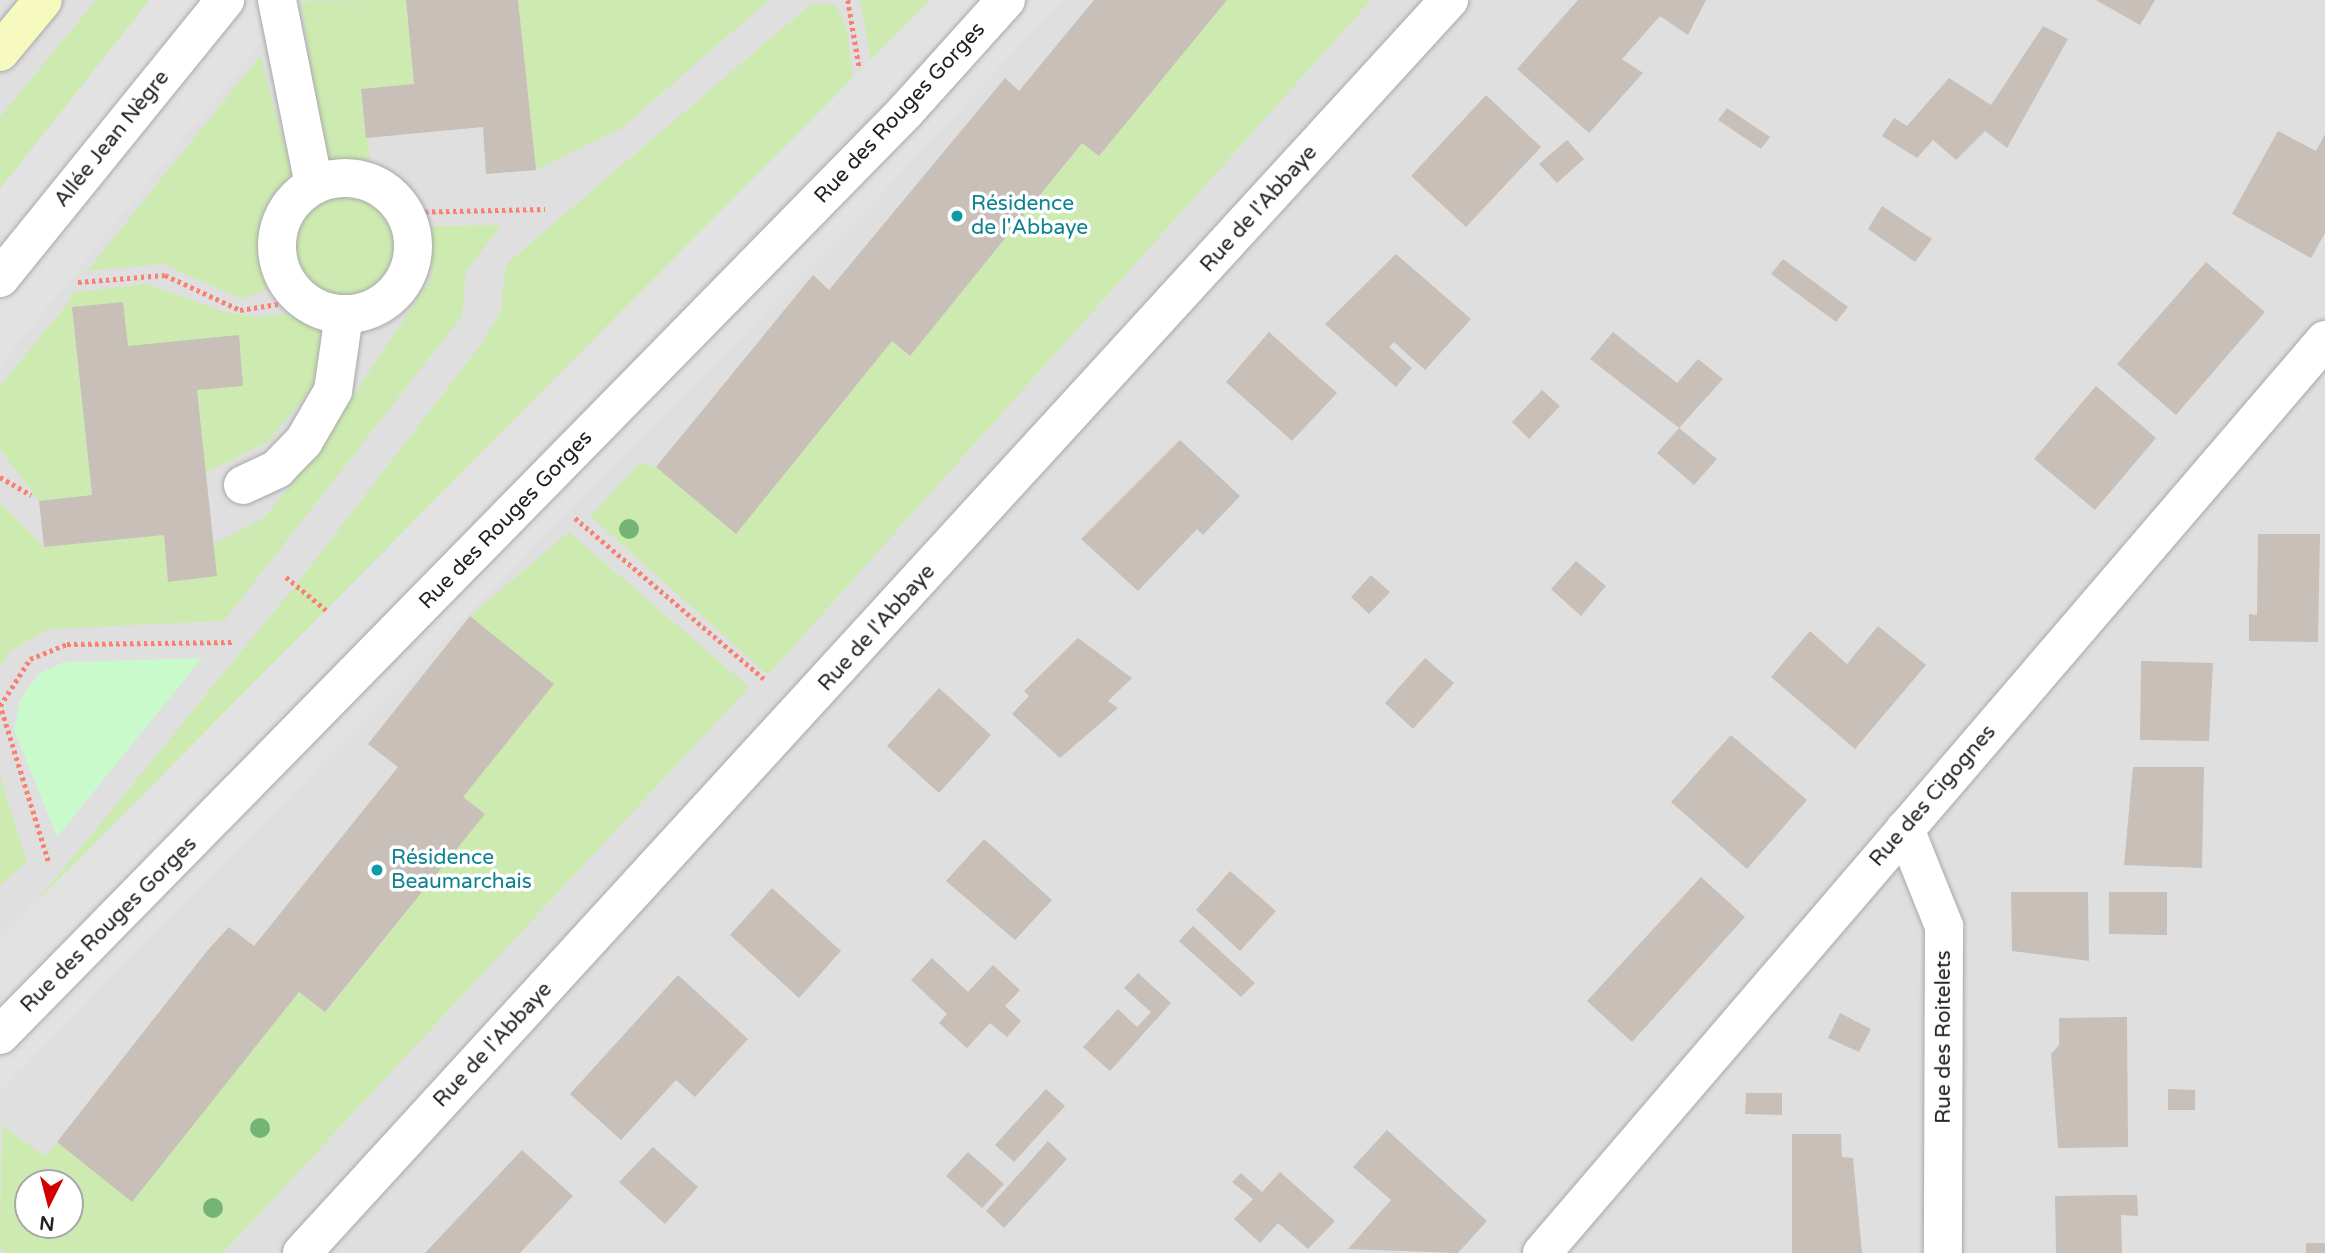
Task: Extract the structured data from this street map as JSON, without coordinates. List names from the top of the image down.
{
  "streets": {
    "street": [
      "Rue des Rouges Gorges",
      "Allée Jean Nègre",
      "Rue de l'Abbaye",
      "Rue des Cigognes",
      "Rue des Roitelets"
    ]
  },
  "crossings": [
    ["Rue des Cigognes", "Rue des Roitelets"]
  ],
  "places": ["Résidence de l'Abbaye", "Résidence Beaumarchais"],
  "north": "bottom"
}
